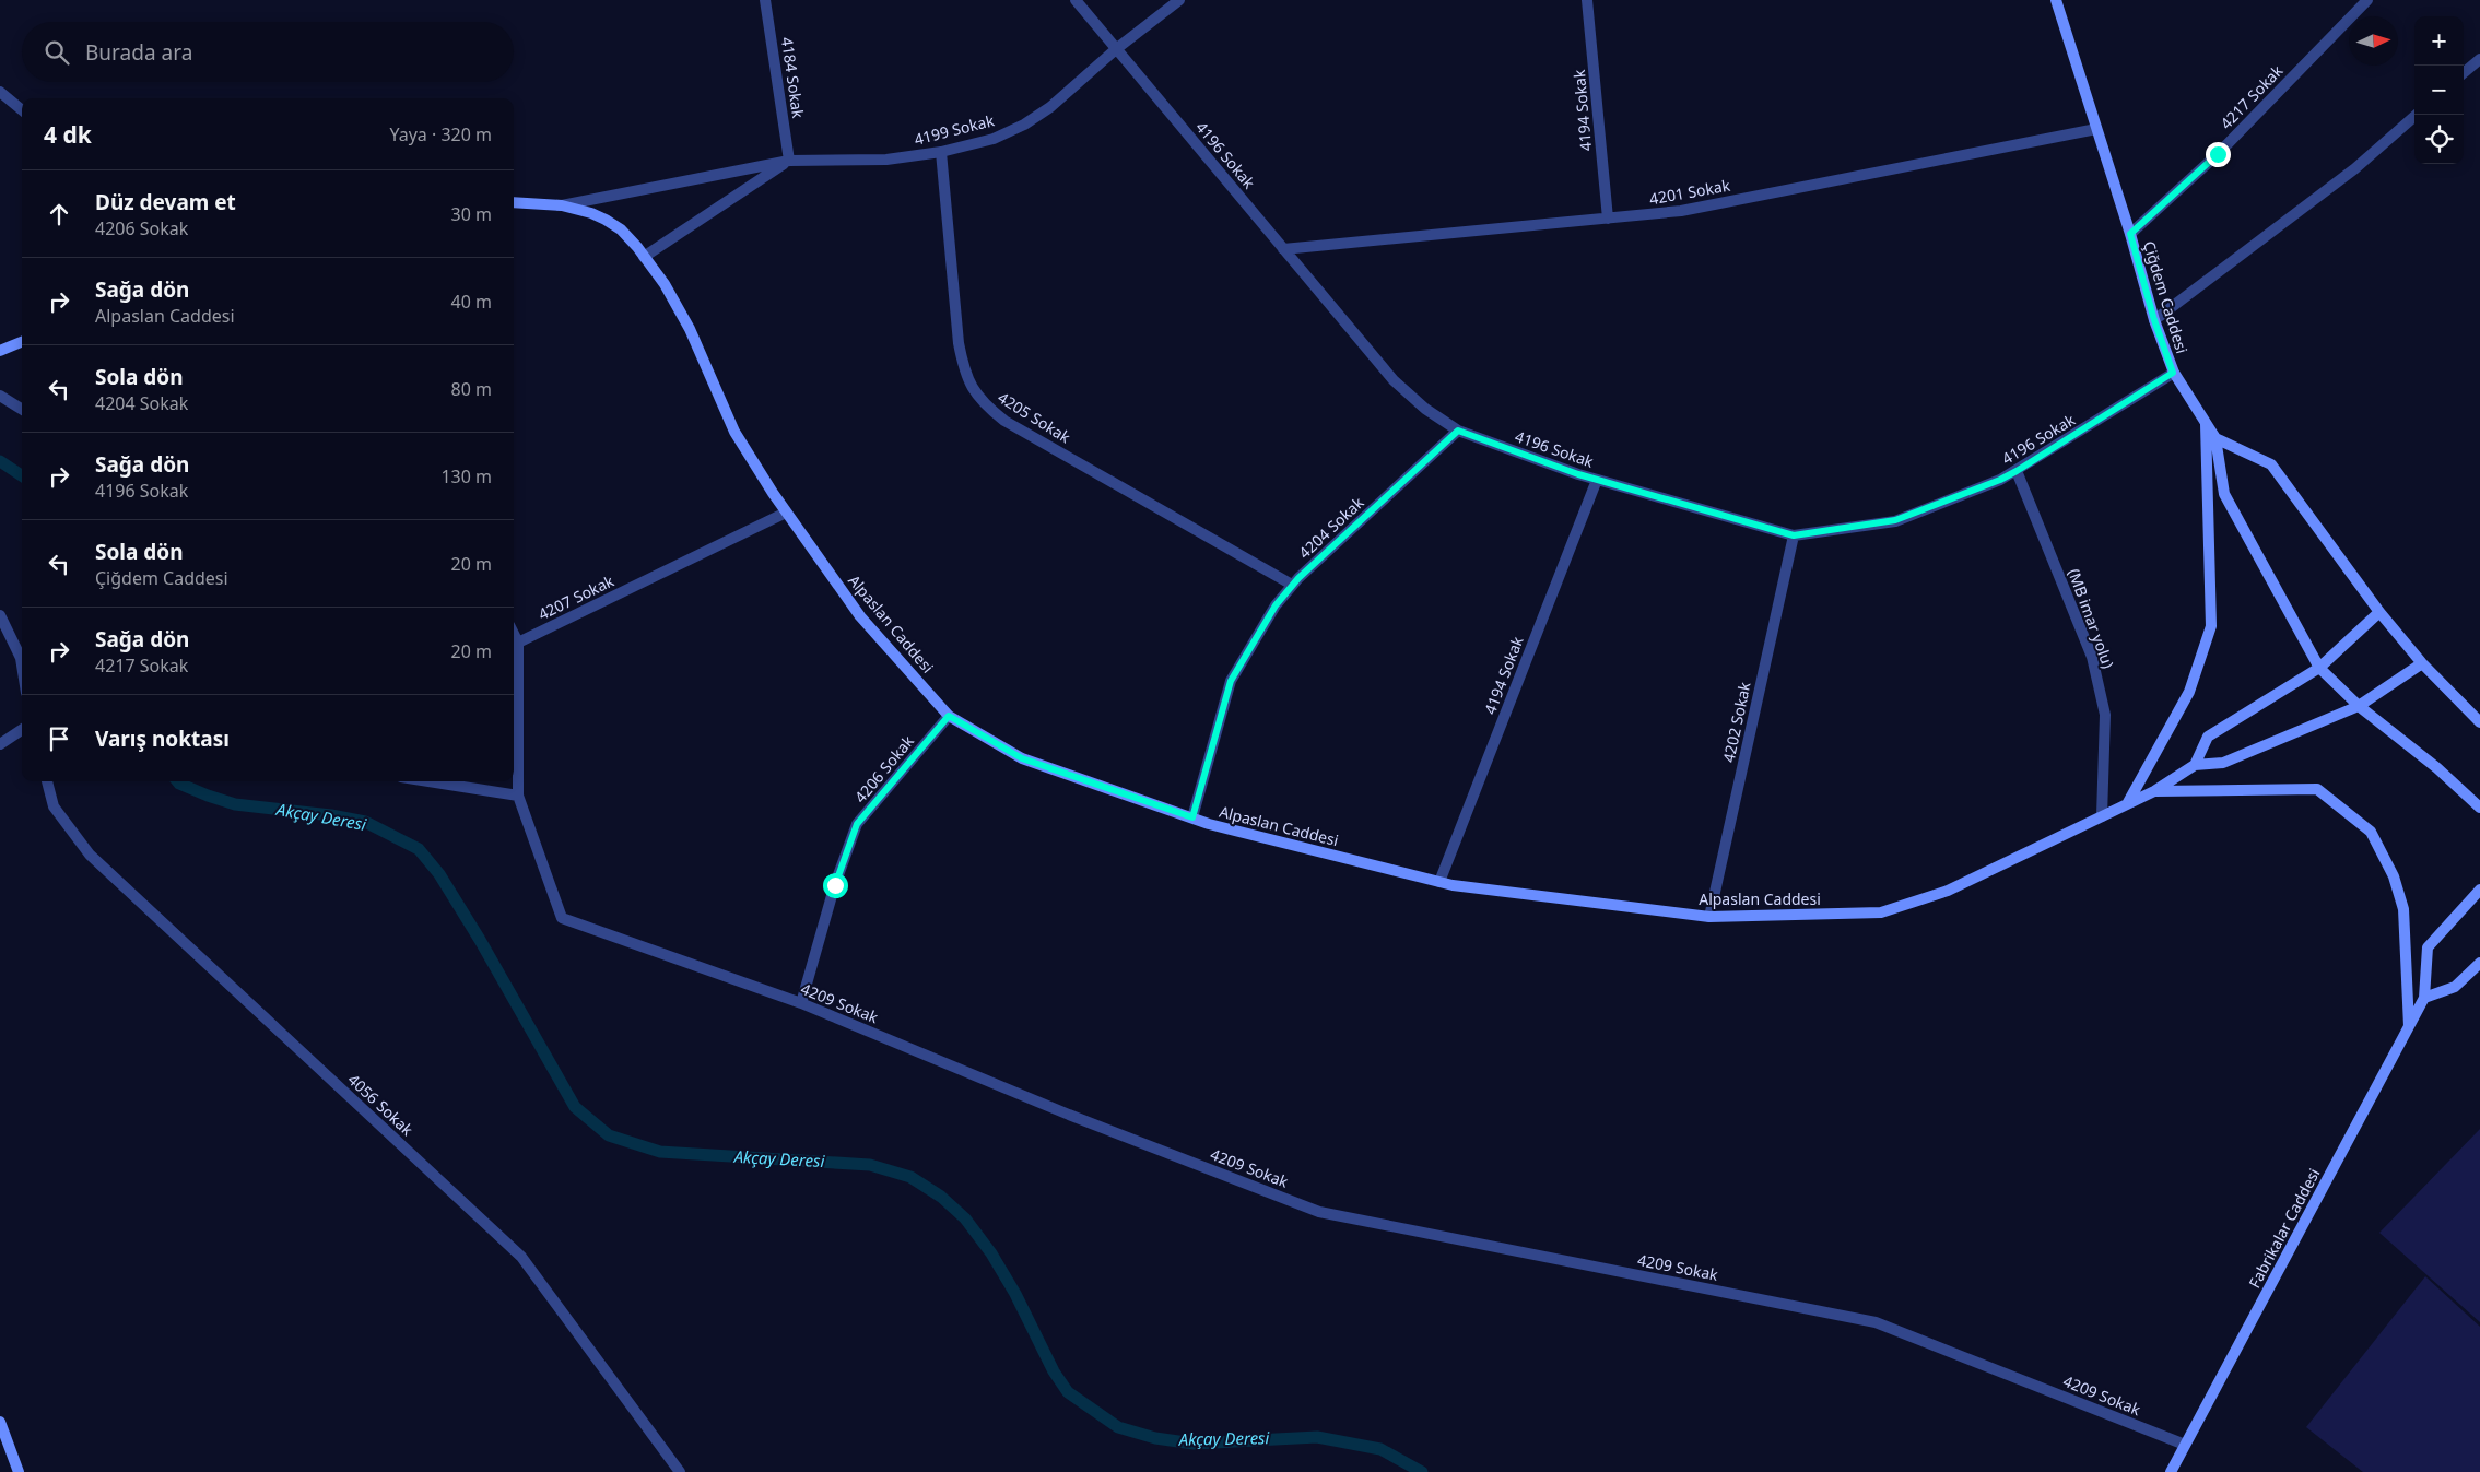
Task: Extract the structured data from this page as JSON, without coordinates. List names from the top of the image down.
{
  "streets": {
    "street": [
      "4184 Sokak",
      "4217 Sokak",
      "4194 Sokak",
      "4199 Sokak",
      "4196 Sokak",
      "4201 Sokak",
      "Çiğdem Caddesi",
      "4205 Sokak",
      "4204 Sokak",
      "4207 Sokak",
      "(MB imar yolu)",
      "Alpaslan Caddesi",
      "4202 Sokak",
      "4206 Sokak",
      "4209 Sokak",
      "4056 Sokak",
      "Fabrikalar Caddesi"
    ]
  },
  "crossings": [
    ["4184 Sokak", "4199 Sokak"],
    ["4217 Sokak", "Çiğdem Caddesi"],
    ["4194 Sokak", "4196 Sokak"],
    ["4194 Sokak", "4201 Sokak"],
    ["4194 Sokak", "Alpaslan Caddesi"],
    ["4199 Sokak", "4196 Sokak"],
    ["4199 Sokak", "4205 Sokak"],
    ["4199 Sokak", "Alpaslan Caddesi"],
    ["4196 Sokak", "4201 Sokak"],
    ["4196 Sokak", "Çiğdem Caddesi"],
    ["4196 Sokak", "4204 Sokak"],
    ["4196 Sokak", "(MB imar yolu)"],
    ["4196 Sokak", "4202 Sokak"],
    ["4201 Sokak", "Çiğdem Caddesi"],
    ["4205 Sokak", "4204 Sokak"],
    ["4204 Sokak", "Alpaslan Caddesi"],
    ["4207 Sokak", "Alpaslan Caddesi"],
    ["(MB imar yolu)", "Alpaslan Caddesi"],
    ["Alpaslan Caddesi", "4202 Sokak"],
    ["Alpaslan Caddesi", "4206 Sokak"],
    ["4206 Sokak", "4209 Sokak"],
    ["4209 Sokak", "Fabrikalar Caddesi"]
  ],
  "water": ["Akçay Deresi"],
  "north": "right",
  "page": {
    "map_buttons": ["+", "−"],
    "search": "Burada ara",
    "heading": ["4 dk", "Yaya · 320 m"],
    "list": [
      ["Düz devam et", "4206 Sokak", "30 m"],
      ["Sağa dön", "Alpaslan Caddesi", "40 m"],
      ["Sola dön", "4204 Sokak", "80 m"],
      ["Sağa dön", "4196 Sokak", "130 m"],
      ["Sola dön", "Çiğdem Caddesi", "20 m"],
      ["Sağa dön", "4217 Sokak", "20 m"],
      "Varış noktası"
    ]
  }
}
